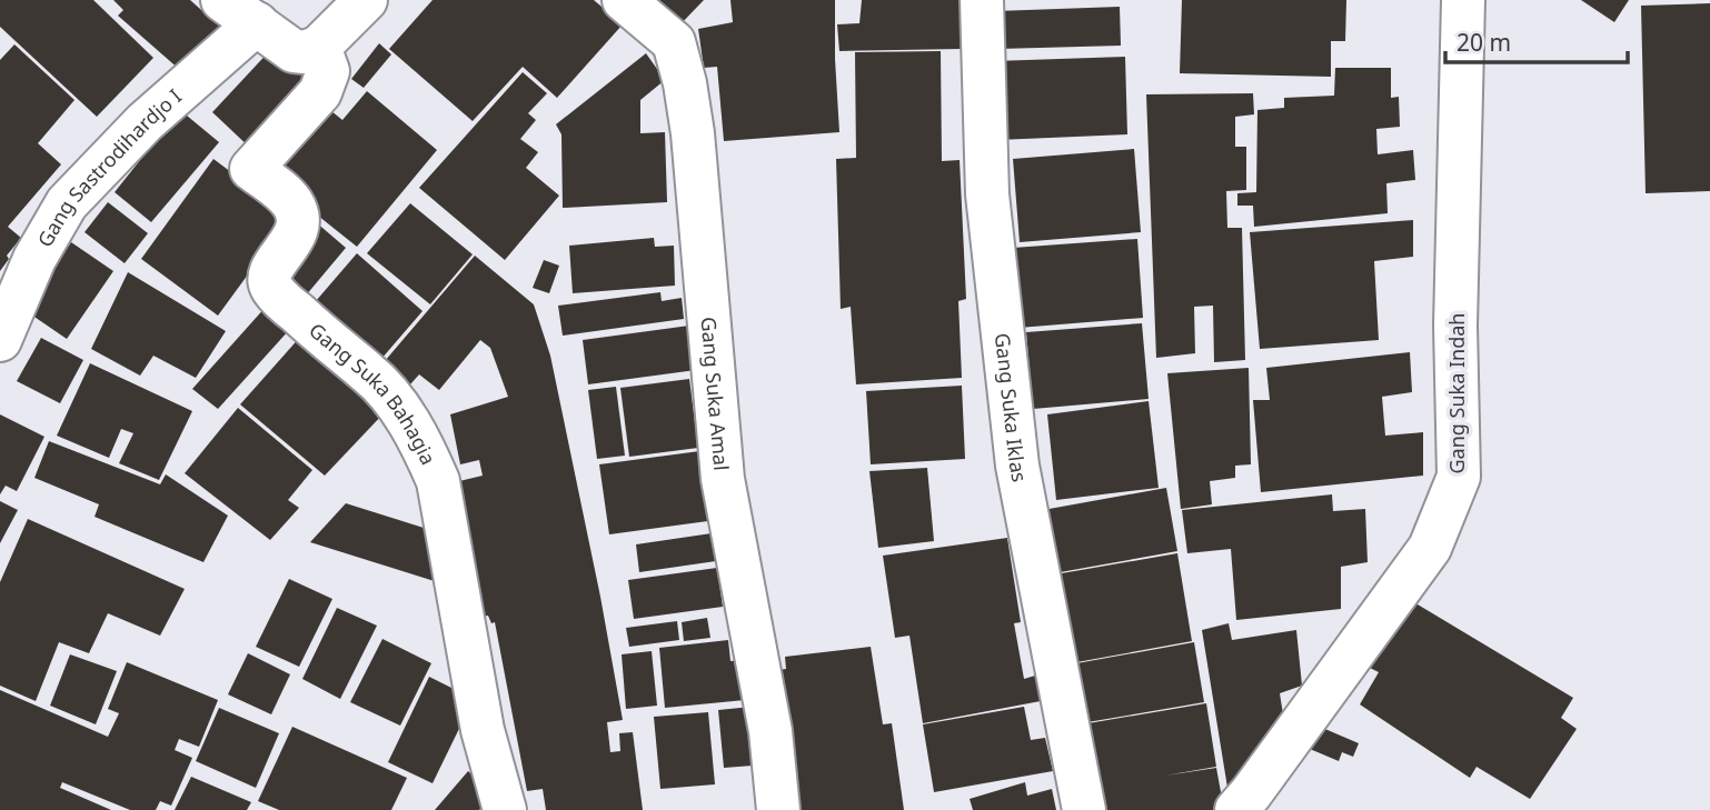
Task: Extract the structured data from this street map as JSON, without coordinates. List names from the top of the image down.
{
  "streets": {
    "street": [
      "Gang Sastrodihardjo I",
      "Gang Suka Indah",
      "Gang Suka Amal",
      "Gang Suka Bahagia",
      "Gang Suka Iklas"
    ]
  },
  "scale_bar": "20 m"
}
